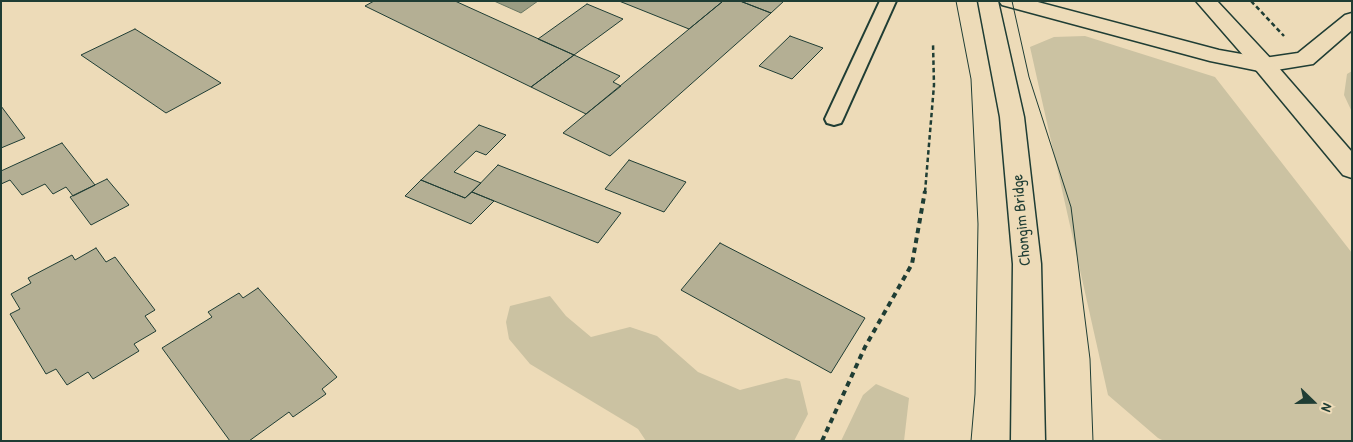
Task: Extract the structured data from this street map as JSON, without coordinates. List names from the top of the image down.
{
  "streets": {
    "main road": ["Chongim Bridge"]
  },
  "north": "right"
}
